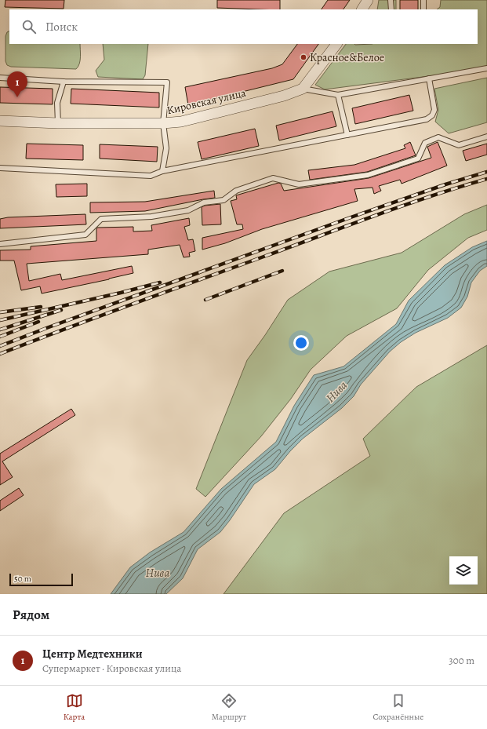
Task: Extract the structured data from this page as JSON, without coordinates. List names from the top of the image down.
{
  "streets": {
    "street": ["Кировская улица"]
  },
  "water": ["Нива"],
  "places": ["Красное&Белое"],
  "scale_bar": "50 m",
  "page": {
    "search": "Поиск",
    "pins": "1",
    "scale": "50 m",
    "heading": "Рядом",
    "list": [
      {
        "mark": "1",
        "name": "Центр Медтехники",
        "note": "Супермаркет · Кировская улица",
        "value": "300 m"
      }
    ],
    "nav": ["Карта", "Маршрут", "Сохранённые"]
  }
}
